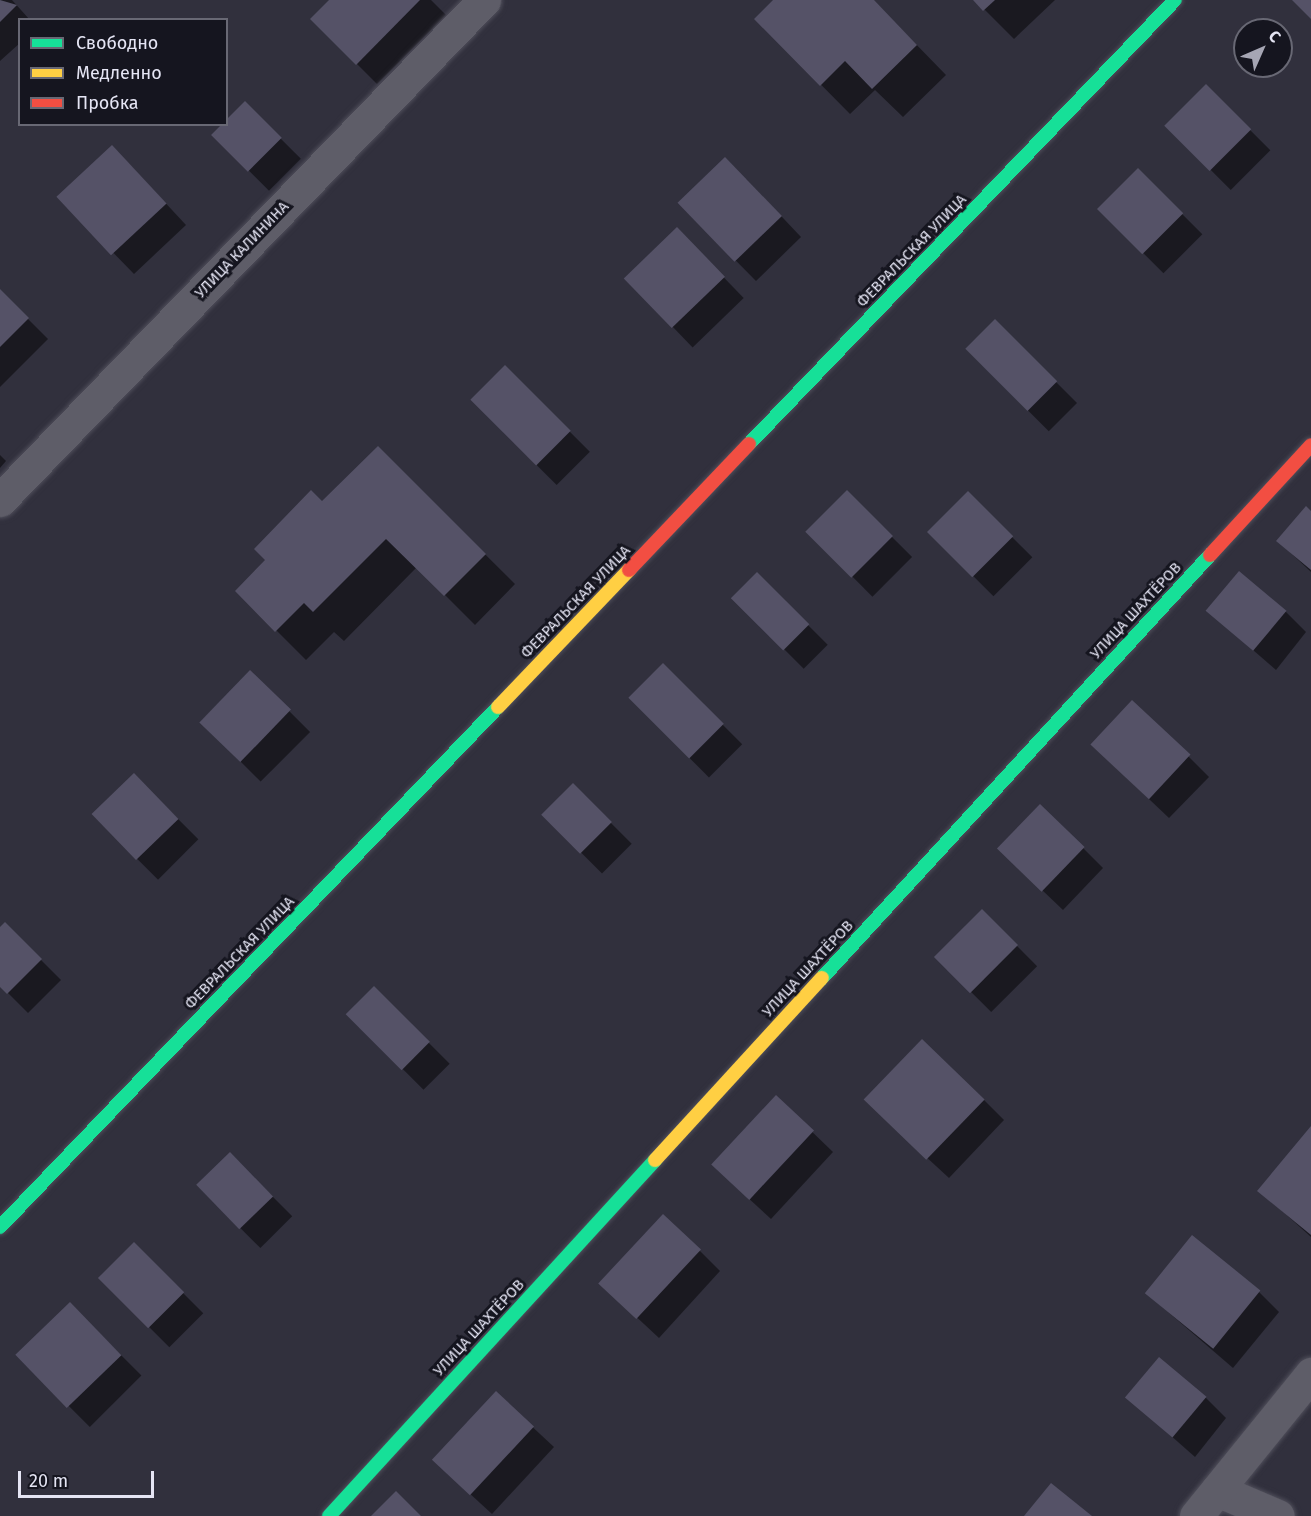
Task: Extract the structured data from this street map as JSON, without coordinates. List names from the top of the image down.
{
  "streets": {
    "street": ["УЛИЦА КАЛИНИНА", "ФЕВРАЛЬСКАЯ УЛИЦА", "УЛИЦА ШАХТЁРОВ"]
  },
  "legend": ["Свободно", "Медленно", "Пробка"],
  "scale_bar": "20 m",
  "north": "top right"
}
